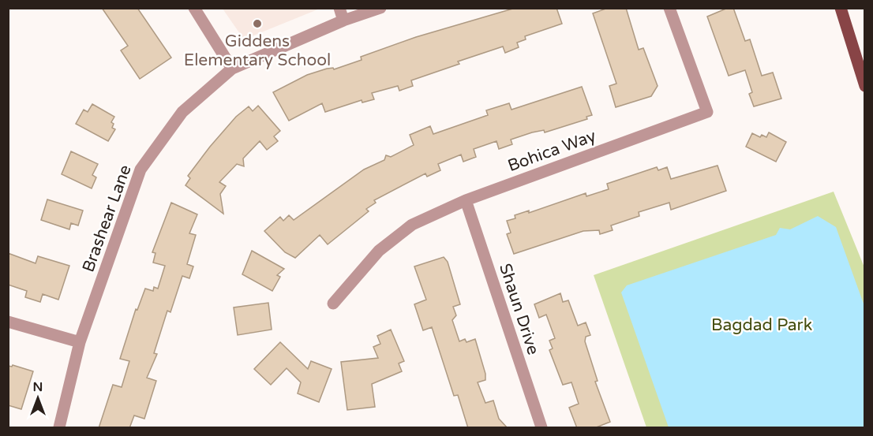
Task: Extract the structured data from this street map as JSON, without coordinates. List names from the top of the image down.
{
  "streets": {
    "street": ["Bohica Way", "Brashear Lane", "Shaun Drive"]
  },
  "crossings": [
    ["Bohica Way", "Shaun Drive"]
  ],
  "parks": ["Bagdad Park"],
  "places": ["Giddens Elementary School"],
  "north": "top"
}
